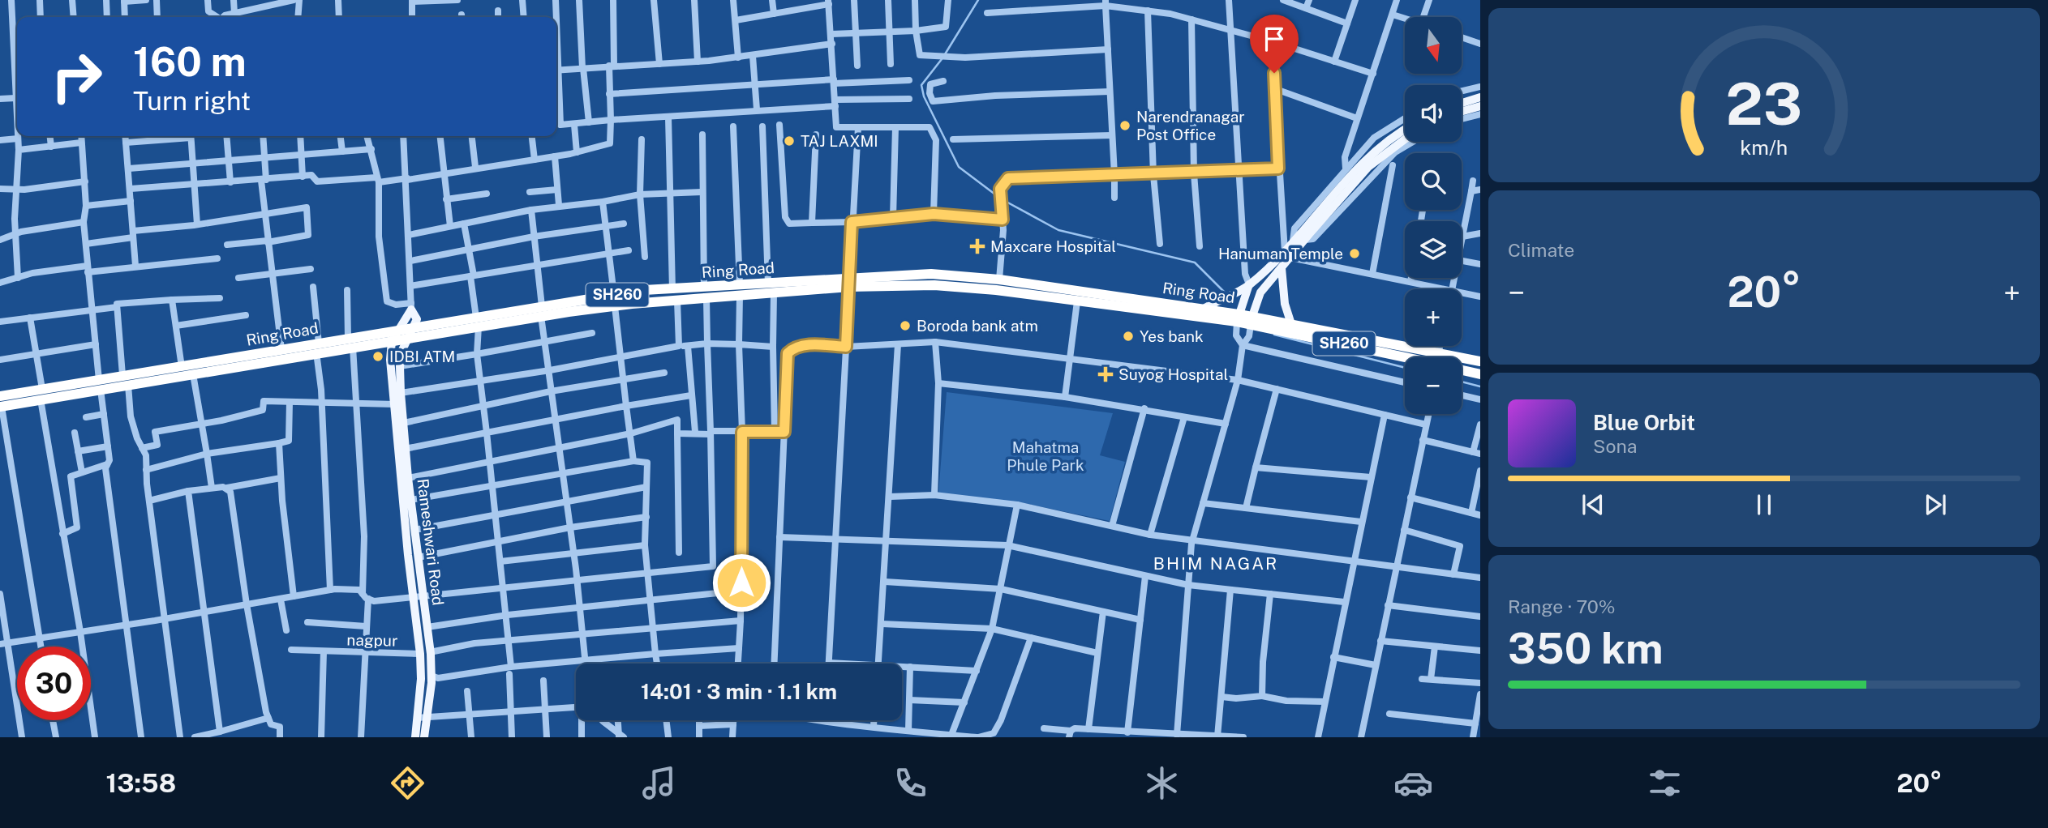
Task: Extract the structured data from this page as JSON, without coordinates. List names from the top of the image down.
{
  "streets": {
    "highway": ["Ring Road", "SH260"],
    "main road": ["Rameshwari Road"],
    "street": ["nagpur"]
  },
  "crossings": [
    ["Ring Road", "Rameshwari Road"]
  ],
  "districts": ["BHIM NAGAR"],
  "parks": ["Mahatma Phule Park"],
  "places": {
    "other": [
      "Narendranagar Post Office",
      "TAJ LAXMI",
      "Hanuman Temple",
      "Boroda bank atm",
      "Yes bank",
      "IDBI ATM"
    ],
    "health": ["Maxcare Hospital", "Suyog Hospital"]
  },
  "north": "bottom",
  "page": {
    "map_buttons": ["+", "−"],
    "turn": ["160 m", "Turn right"],
    "tile": [
      "Climate",
      ["Range · 70%", "350 km"]
    ],
    "heat": ["−", "20°", "+"],
    "song": ["Blue Orbit", "Sona"],
    "limit": "30",
    "trip": "14:01 · 3 min · 1.1 km",
    "tabs": ["13:58", "20°"],
    "gauge": ["23", "km/h"]
  }
}
